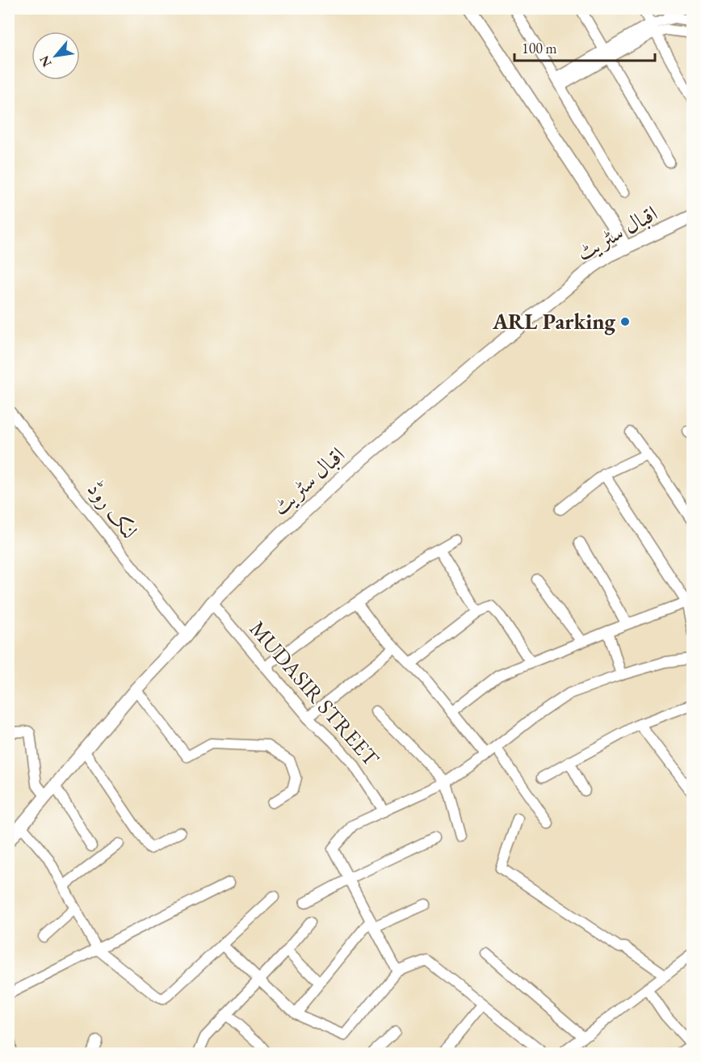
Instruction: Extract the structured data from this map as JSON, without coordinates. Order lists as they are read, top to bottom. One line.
{"streets":{"street":["اقبال سٹریٹ","لنک روڈ","MUDASIR STREET"]},"crossings":[["اقبال سٹریٹ","لنک روڈ"],["اقبال سٹریٹ","MUDASIR STREET"]],"places":["ARL Parking"],"scale_bar":"100 m","north":"bottom left"}
